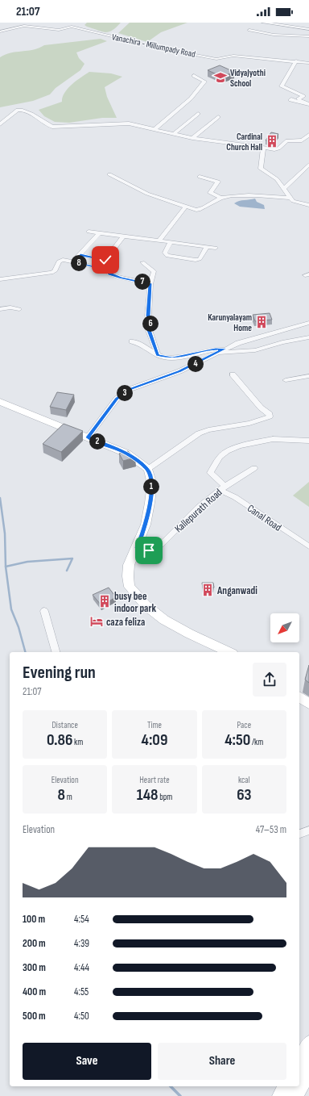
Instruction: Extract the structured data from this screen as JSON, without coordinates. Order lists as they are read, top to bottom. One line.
{"streets":{"street":["Vanachira - Millumpady Road","Kallepurath Road","Canal Road"]},"crossings":[["Kallepurath Road","Canal Road"]],"places":{"school or university":["VidyaJyothi School"],"building":["Cardinal Church Hall","Karunyalayam Home","Anganwadi","busy bee indoor park"],"hotel":["caza feliza"]},"north":"bottom left","page":{"status":"21:07","pins":["8","7","6","4","3","2","1"],"heading":["Evening run","21:07"],"stats":[["Distance","0.86 km"],["Time","4:09"],["Pace","4:50 /km"],["Elevation","8 m"],["Heart rate","148 bpm"],["kcal","63"]],"chart":["Elevation","47–53 m"],"list":[{"name":"100 m","note":"4:54"},{"name":"200 m","note":"4:39"},{"name":"300 m","note":"4:44"},{"name":"400 m","note":"4:55"},{"name":"500 m","note":"4:50"}],"buttons":["Save","Share"]}}
